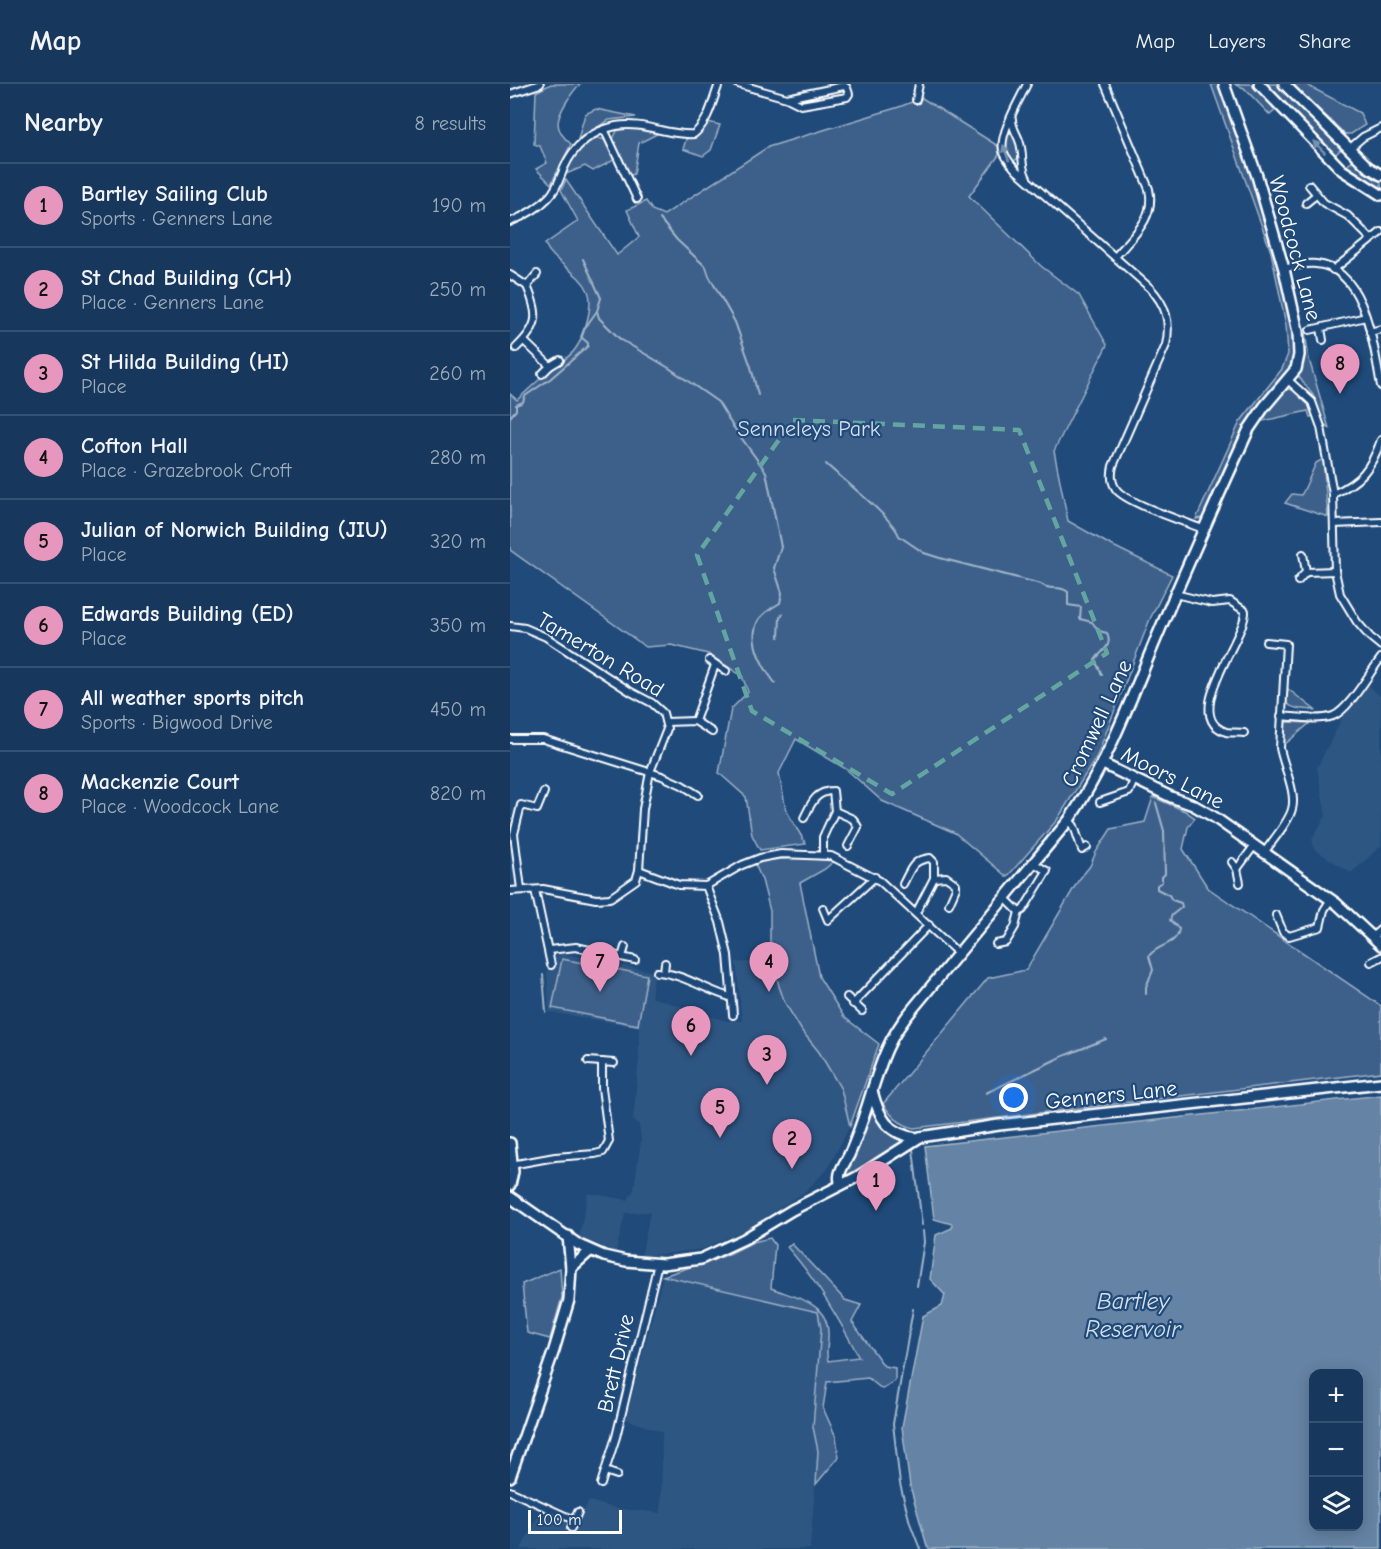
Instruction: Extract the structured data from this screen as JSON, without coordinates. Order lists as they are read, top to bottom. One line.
{"streets":{"street":["Woodcock Lane","Tamerton Road","Cromwell Lane","Moors Lane","Genners Lane","Brett Drive"]},"crossings":[["Woodcock Lane","Cromwell Lane"],["Cromwell Lane","Moors Lane"],["Cromwell Lane","Genners Lane"],["Genners Lane","Brett Drive"]],"water":["Bartley Reservoir"],"parks":["Senneleys Park"],"scale_bar":"100 m","page":{"header":"Map","nav":["Map","Layers","Share"],"heading":["Nearby","8 results"],"list":[{"mark":"1","name":"Bartley Sailing Club","note":"Sports · Genners Lane","value":"190 m"},{"mark":"2","name":"St Chad Building (CH)","note":"Place · Genners Lane","value":"250 m"},{"mark":"3","name":"St Hilda Building (HI)","note":"Place","value":"260 m"},{"mark":"4","name":"Cofton Hall","note":"Place · Grazebrook Croft","value":"280 m"},{"mark":"5","name":"Julian of Norwich Building (JIU)","note":"Place","value":"320 m"},{"mark":"6","name":"Edwards Building (ED)","note":"Place","value":"350 m"},{"mark":"7","name":"All weather sports pitch","note":"Sports · Bigwood Drive","value":"450 m"},{"mark":"8","name":"Mackenzie Court","note":"Place · Woodcock Lane","value":"820 m"}],"pins":["8","4","7","6","3","5","2","1"],"map_buttons":["+","−"],"scale":"100 m"}}
